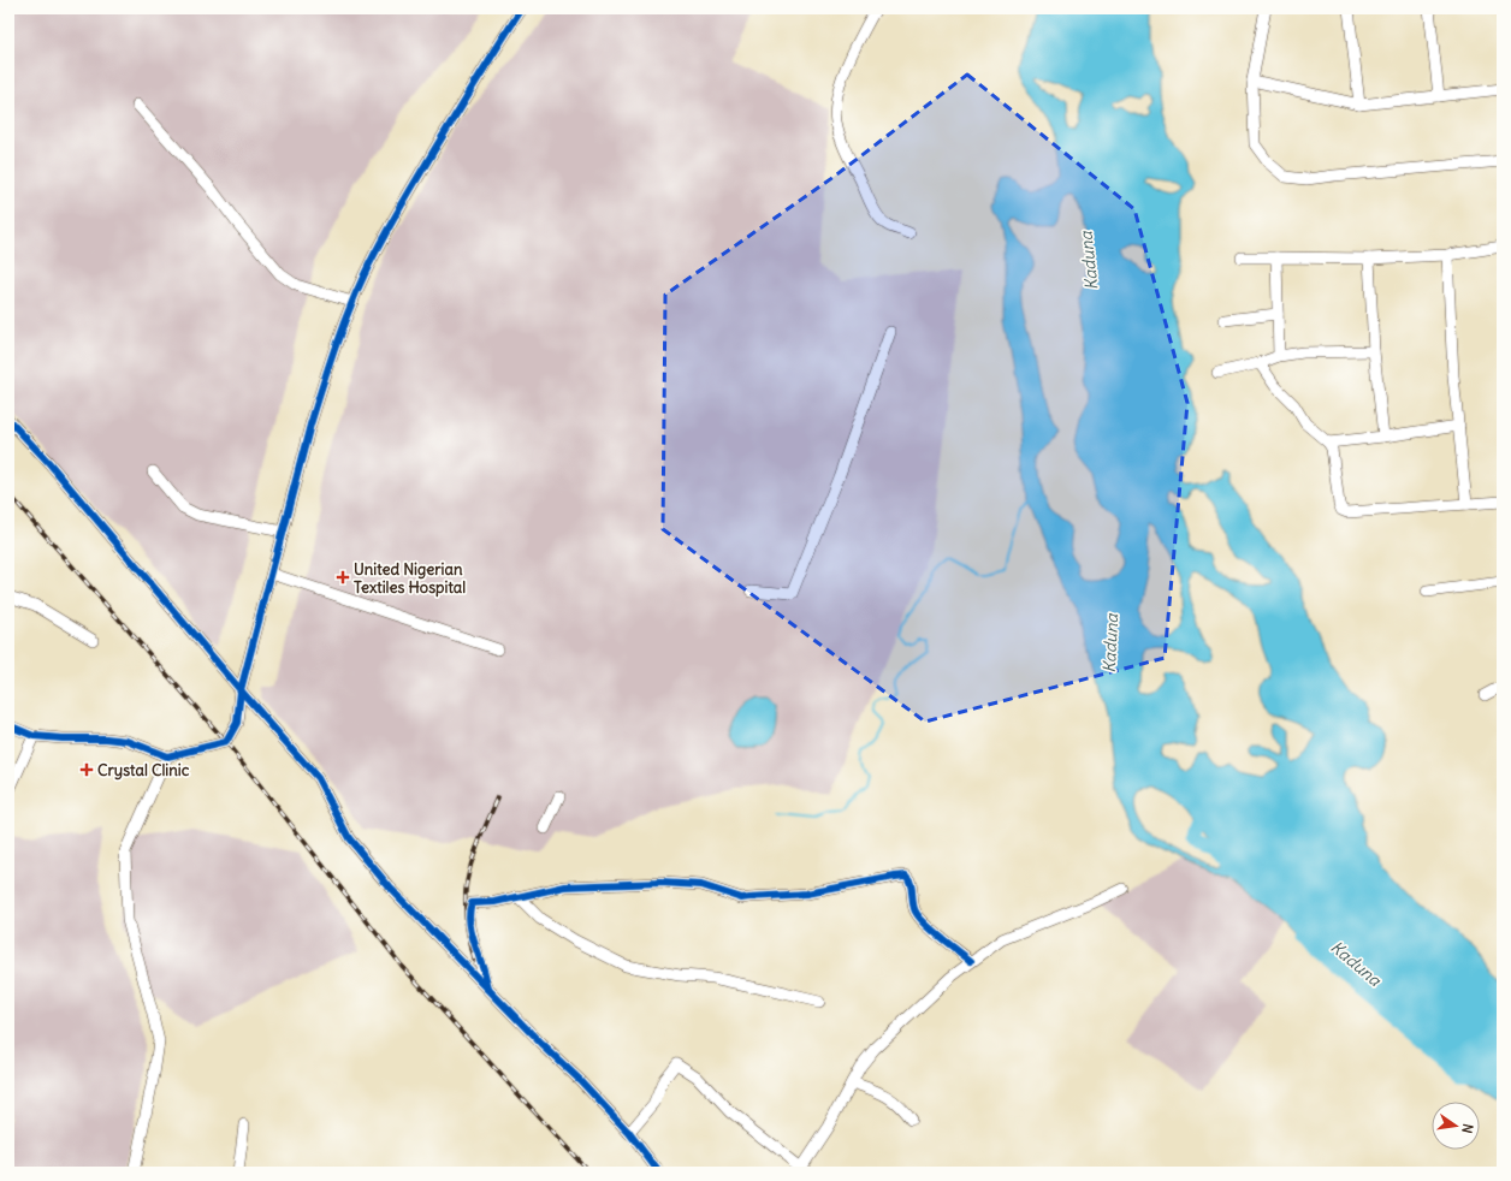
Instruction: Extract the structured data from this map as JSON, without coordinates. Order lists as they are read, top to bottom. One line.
{"water":["Kaduna"],"places":{"health":["United Nigerian Textiles Hospital","Crystal Clinic"]},"north":"right"}
